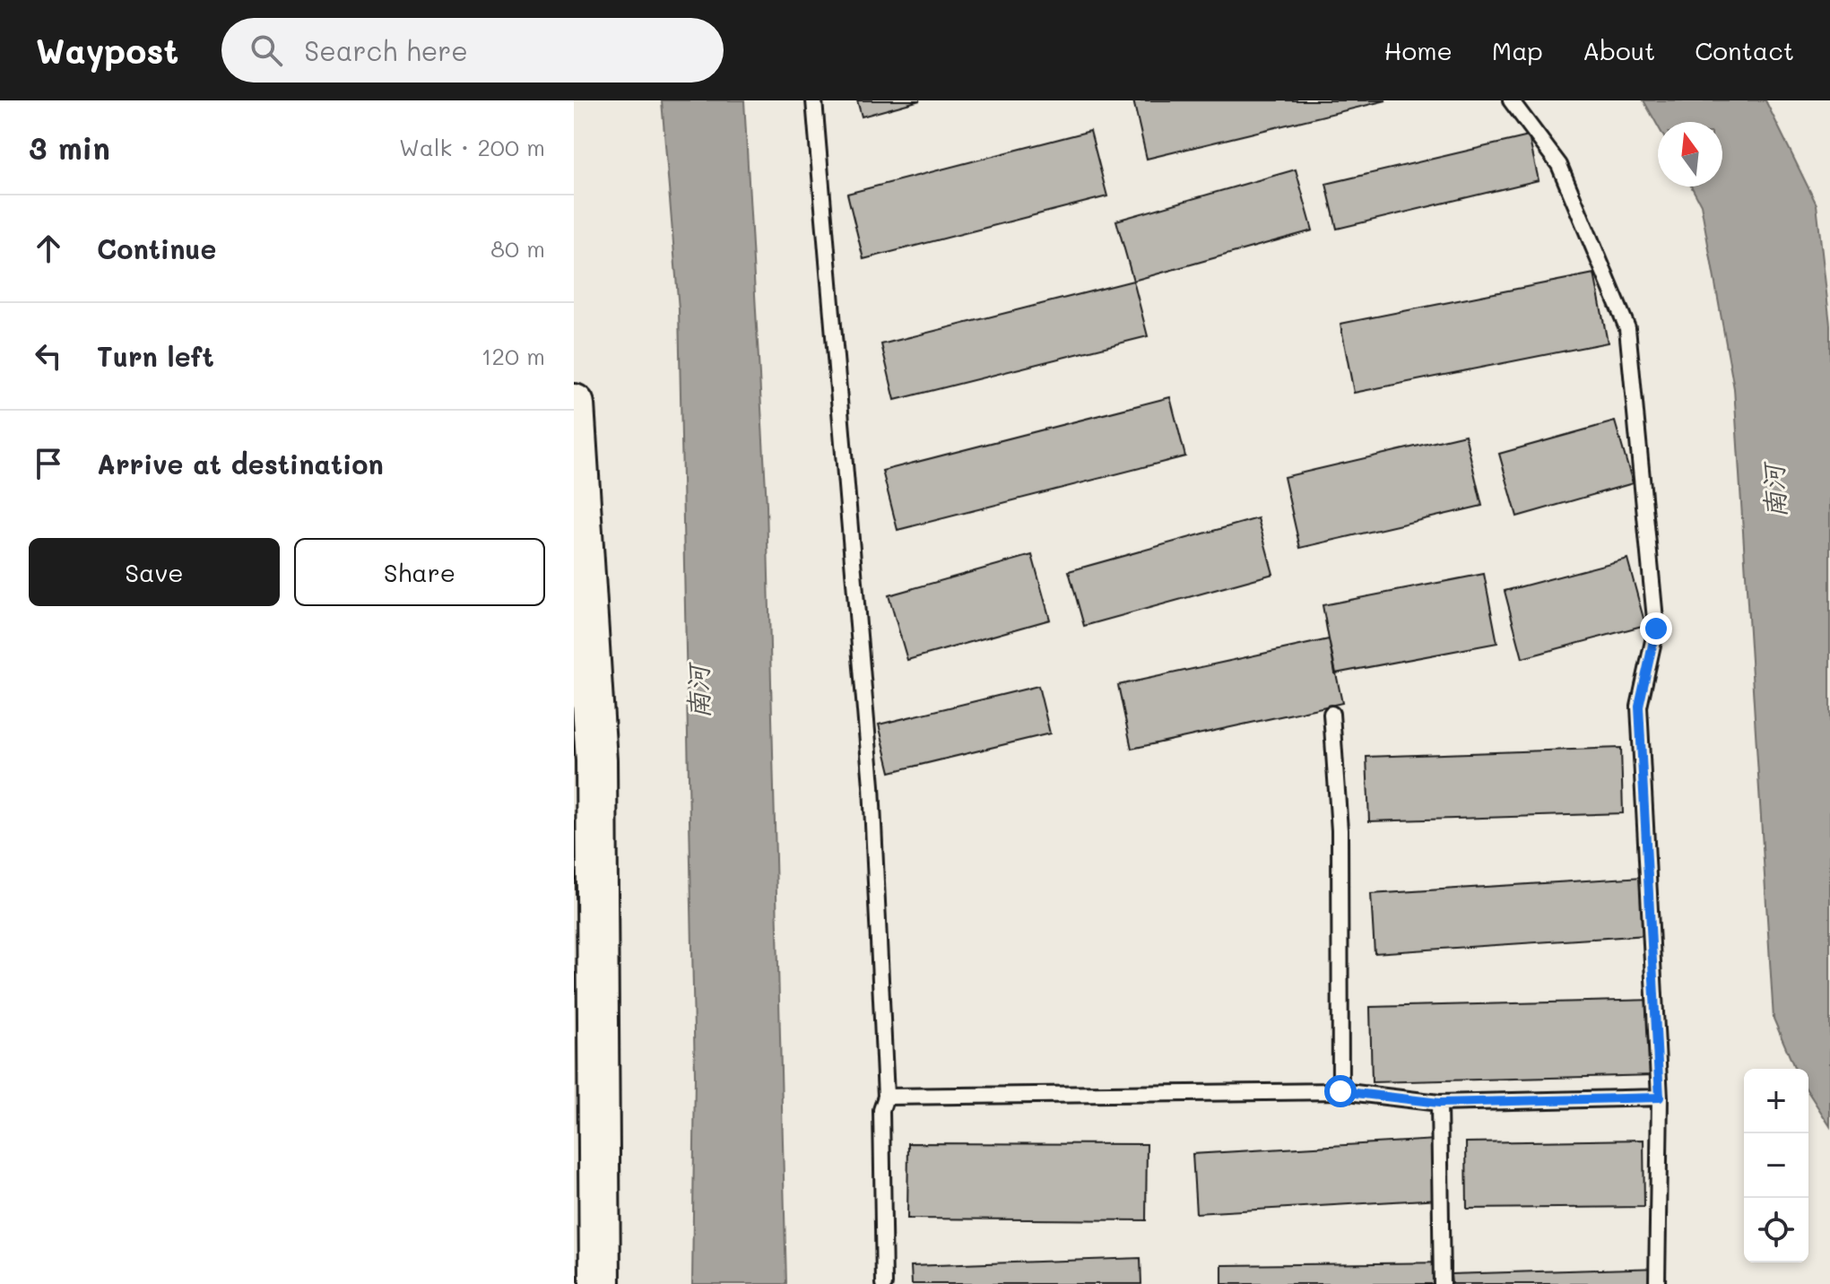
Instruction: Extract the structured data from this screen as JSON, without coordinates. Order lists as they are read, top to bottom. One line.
{"water":["南河"],"north":"top","page":{"header":"Waypost","search":"Search here","nav":["Home","Map","About","Contact"],"heading":["3 min","Walk · 200 m"],"list":[["Continue","80 m"],["Turn left","120 m"],"Arrive at destination"],"buttons":["Save","Share"],"map_buttons":["+","−"]}}
